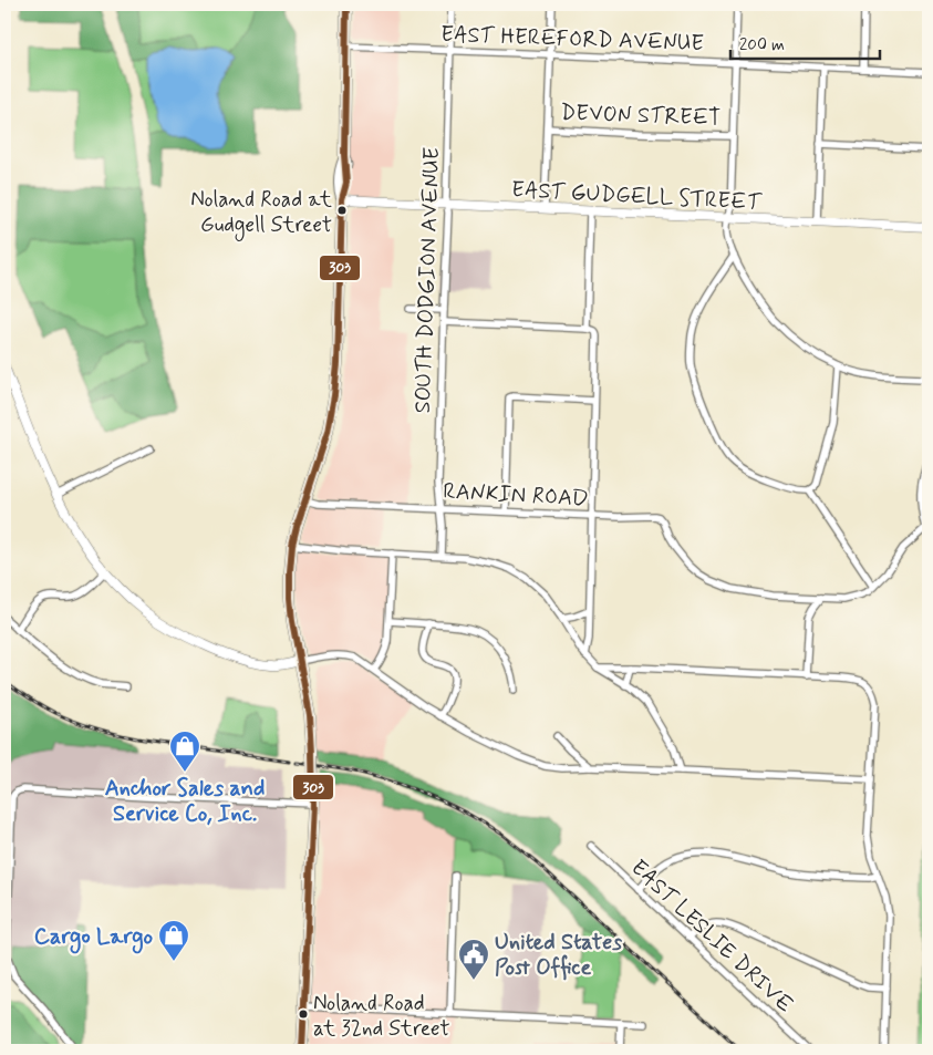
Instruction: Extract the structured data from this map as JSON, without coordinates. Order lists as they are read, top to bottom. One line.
{"streets":{"street":["EAST HEREFORD AVENUE","DEVON STREET","EAST GUDGELL STREET","SOUTH DODGION AVENUE","RANKIN ROAD","EAST LESLIE DRIVE"]},"crossings":[["EAST HEREFORD AVENUE","SOUTH DODGION AVENUE"],["EAST GUDGELL STREET","SOUTH DODGION AVENUE"],["SOUTH DODGION AVENUE","RANKIN ROAD"]],"places":{"other":["Noland Road at Gudgell Street","Noland Road at 32nd Street"],"shop":["Anchor Sales and Service Co, Inc.","Cargo Largo"],"public building":["United States Post Office"]},"lines":["transit line 303"],"scale_bar":"200 m"}
